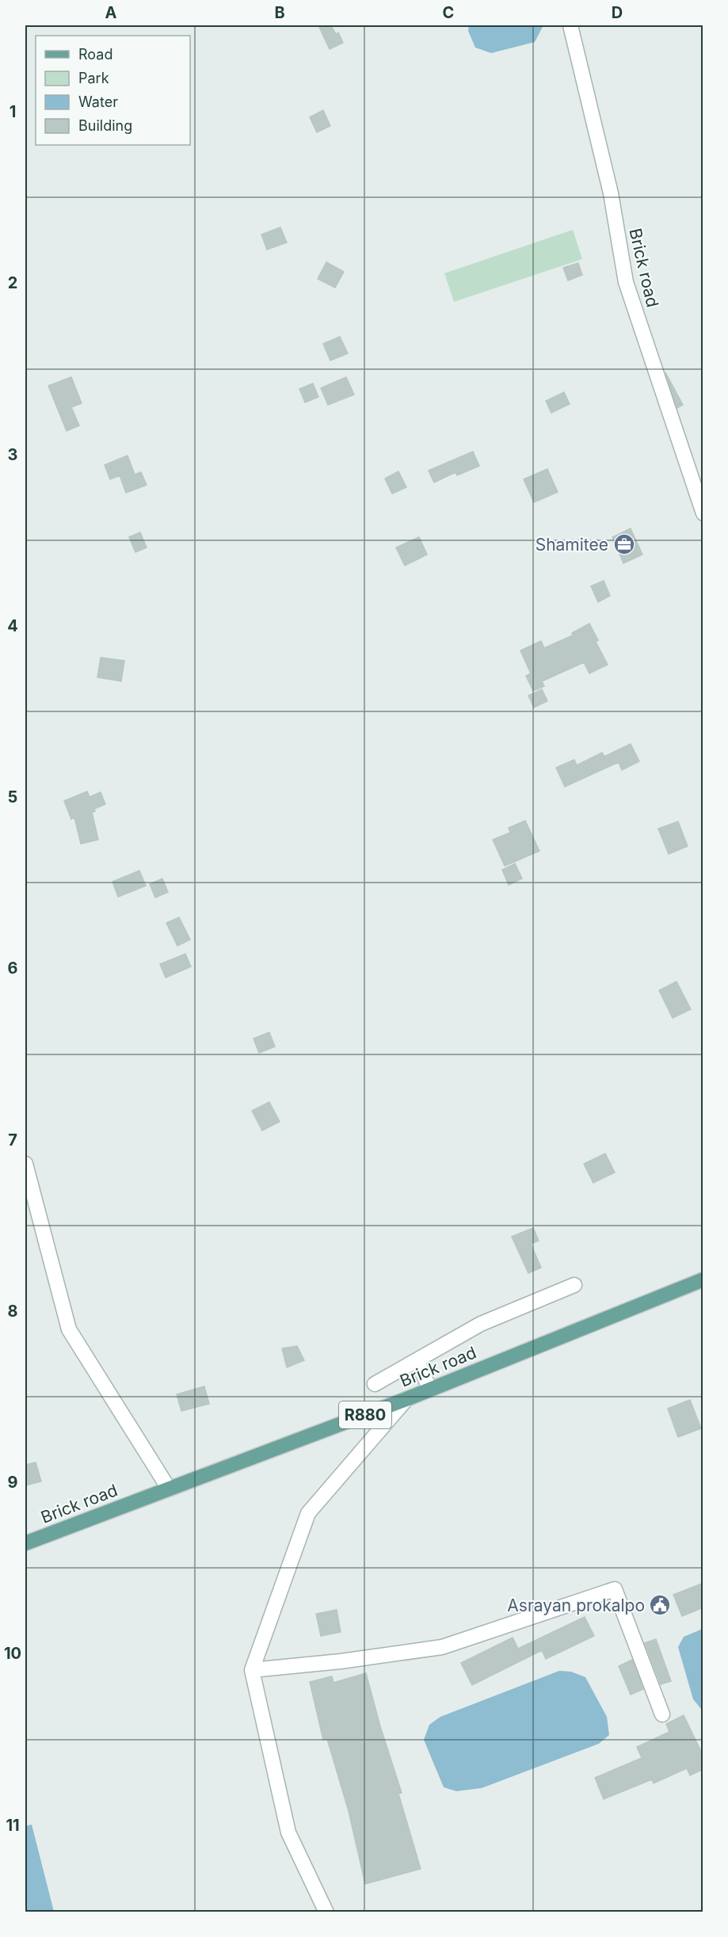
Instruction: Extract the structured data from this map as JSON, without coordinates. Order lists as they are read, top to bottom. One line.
{"streets":{"main road":["Brick road","R880"]},"places":{"office":["Shamitee"],"public building":["Asrayan prokalpo"]},"legend":["Road","Park","Water","Building"],"grid":{"columns":["A","B","C","D"],"rows":["1","2","3","4","5","6","7","8","9","10","11"]}}
